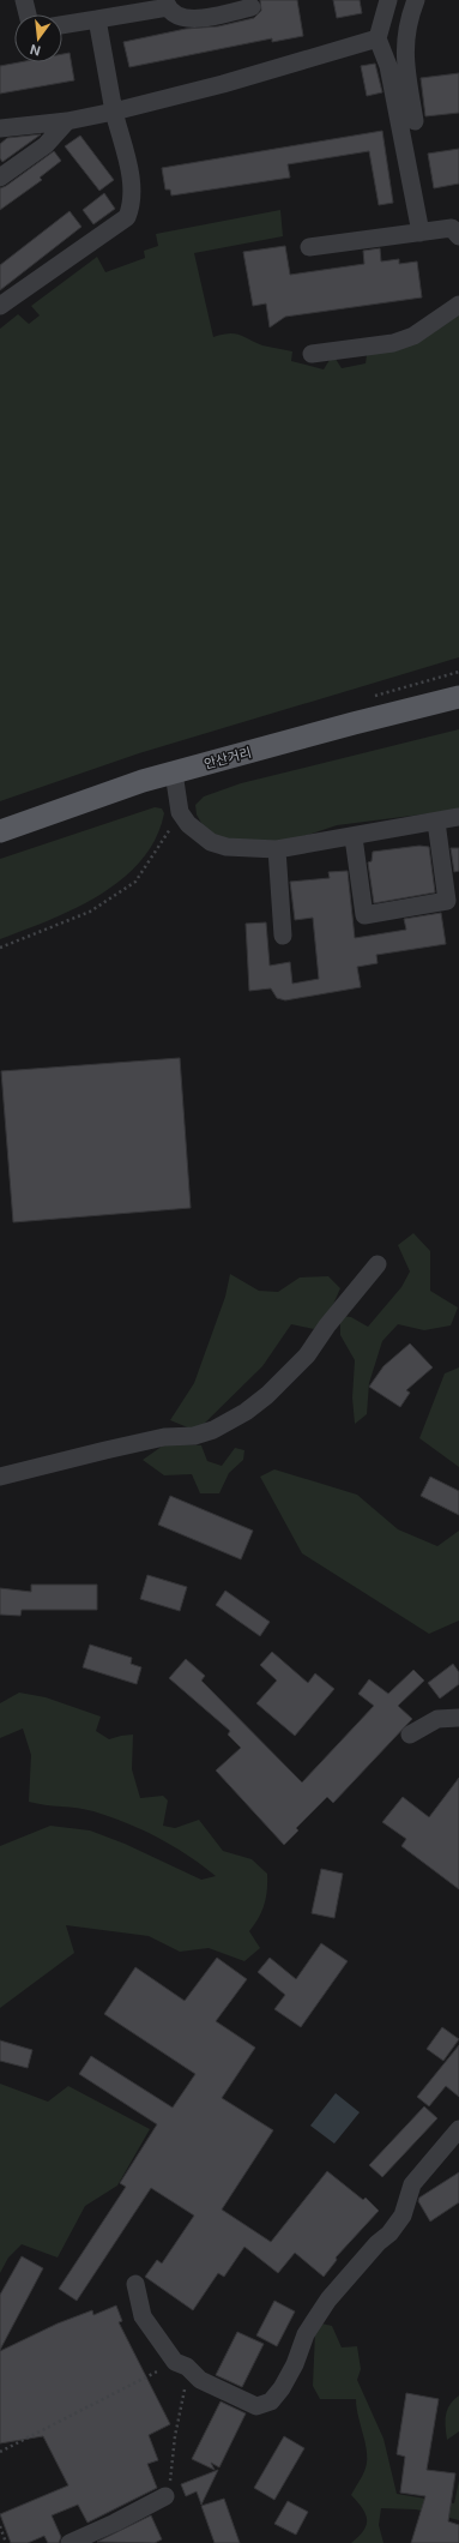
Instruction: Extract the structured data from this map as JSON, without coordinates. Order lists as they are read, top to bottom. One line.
{"streets":{"main road":["안산거리"]},"north":"bottom"}
